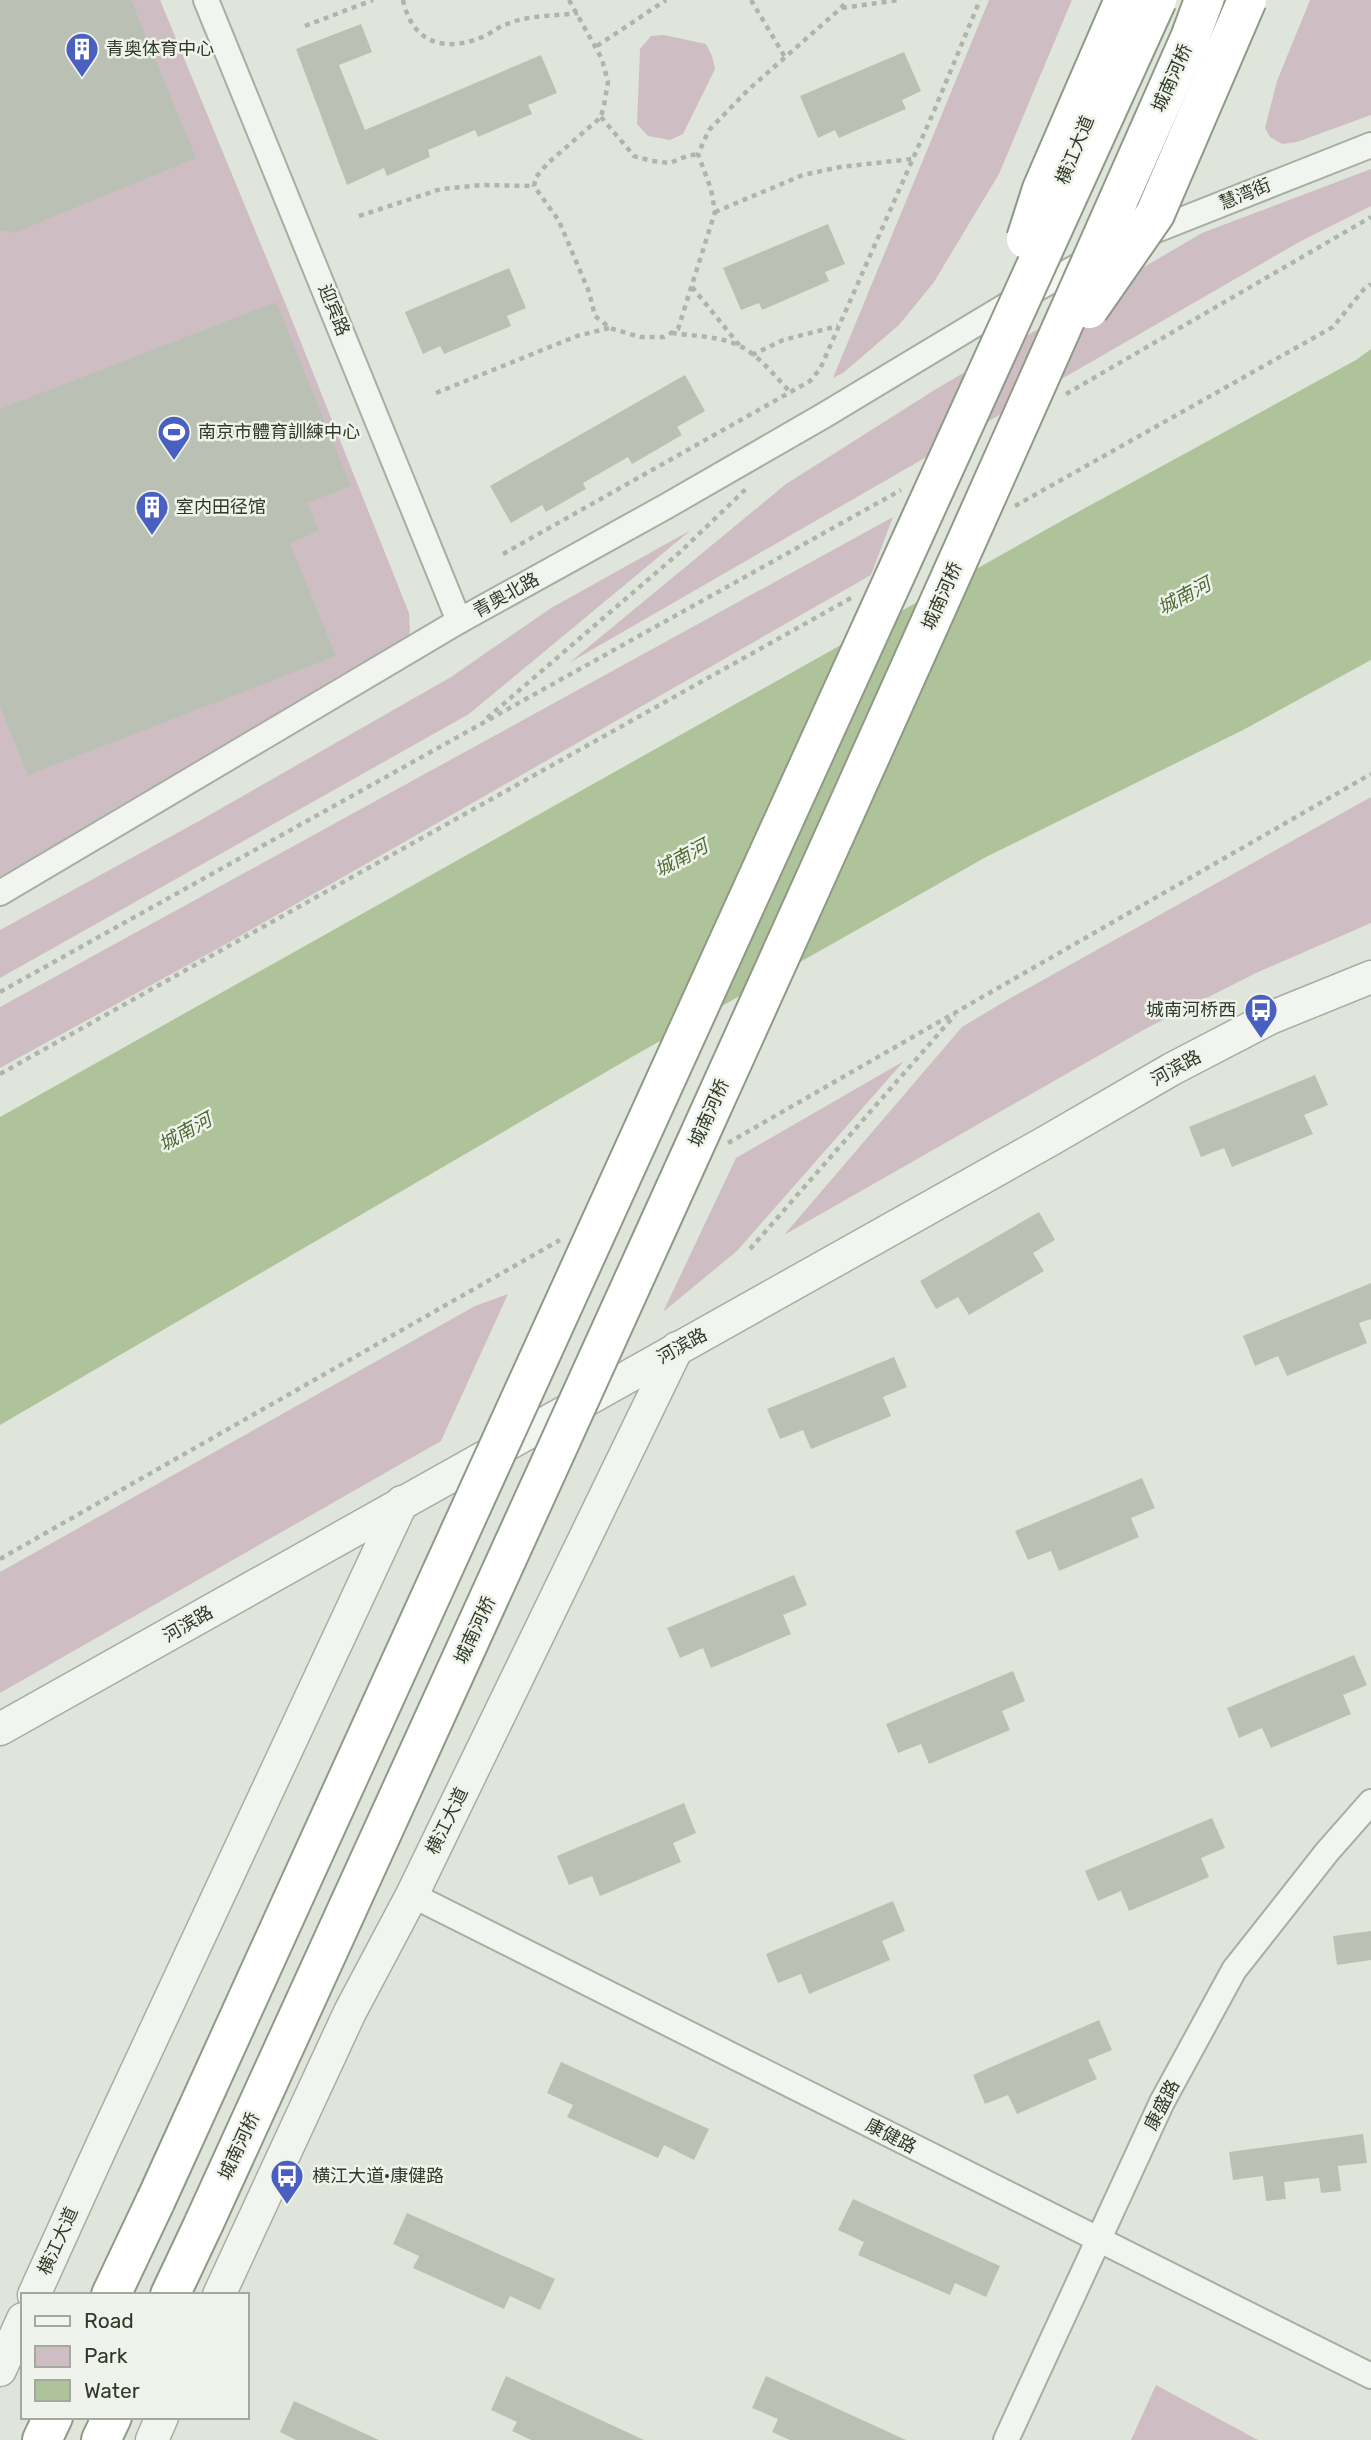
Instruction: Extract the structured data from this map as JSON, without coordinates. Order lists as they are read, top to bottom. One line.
{"streets":{"highway":["城南河桥"],"street":["横江大道","慧湾街","迎宾路","青奥北路","河滨路","康盛路","康健路"]},"crossings":[["横江大道","慧湾街"],["横江大道","青奥北路"],["横江大道","河滨路"],["横江大道","康健路"],["慧湾街","青奥北路"],["迎宾路","青奥北路"],["康盛路","康健路"]],"water":["城南河"],"places":{"building":["青奥体育中心","室内田径馆"],"sports":["南京市體育訓練中心"],"bus stop":["城南河桥西","横江大道·康健路"]},"legend":["Road","Park","Water"]}
